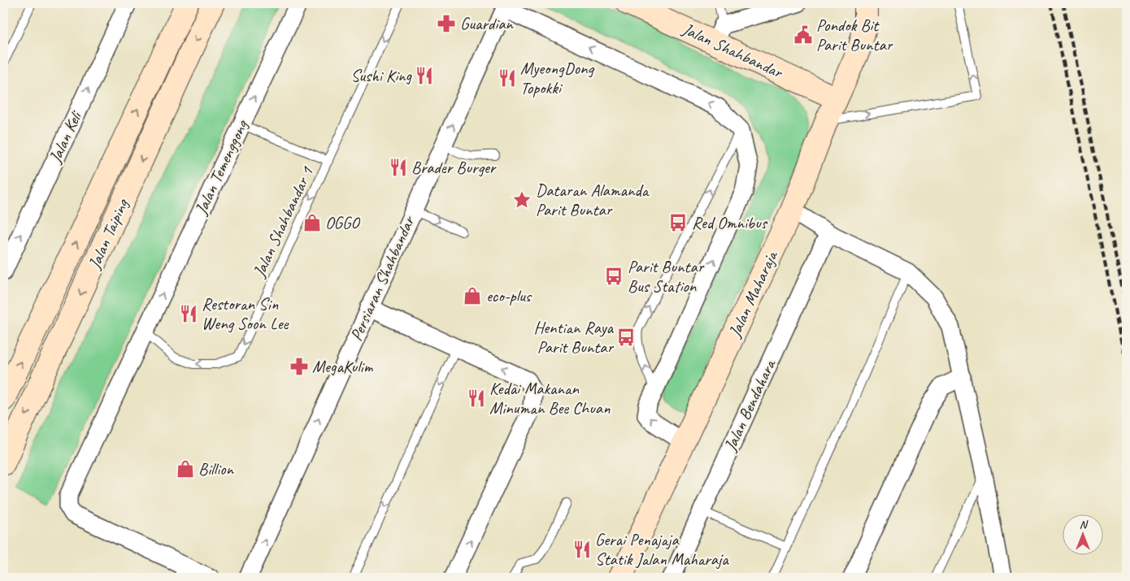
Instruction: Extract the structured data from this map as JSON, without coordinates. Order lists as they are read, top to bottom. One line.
{"streets":{"main road":["Jalan Shahbandar","Jalan Taiping","Jalan Maharaja"],"street":["Jalan Keli","Jalan Temenggong","Persiaran Shahbandar","Jalan Bendahara"],"lane":["Jalan Shahbandar 1"]},"crossings":[["Jalan Shahbandar","Jalan Maharaja"],["Jalan Temenggong","Jalan Shahbandar 1"]],"one_way":["Jalan Keli","Jalan Temenggong","Jalan Shahbandar 1","Persiaran Shahbandar"],"places":{"pharmacy":["Guardian","MegaKulim"],"public building":["Pondok Bit Parit Buntar"],"restaurant":["Sushi King","MyeongDong Topokki","Brader Burger","Restoran Sin Weng Soon Lee","Kedai Makanan Minuman Bee Chuan","Gerai Penajaja Statik Jalan Maharaja"],"place":["Dataran Alamanda Parit Buntar"],"shop":["OGGO","eco-plus","Billion"],"bus stop":["Red Omnibus","Parit Buntar Bus Station","Hentian Raya Parit Buntar"]},"north":"top"}
